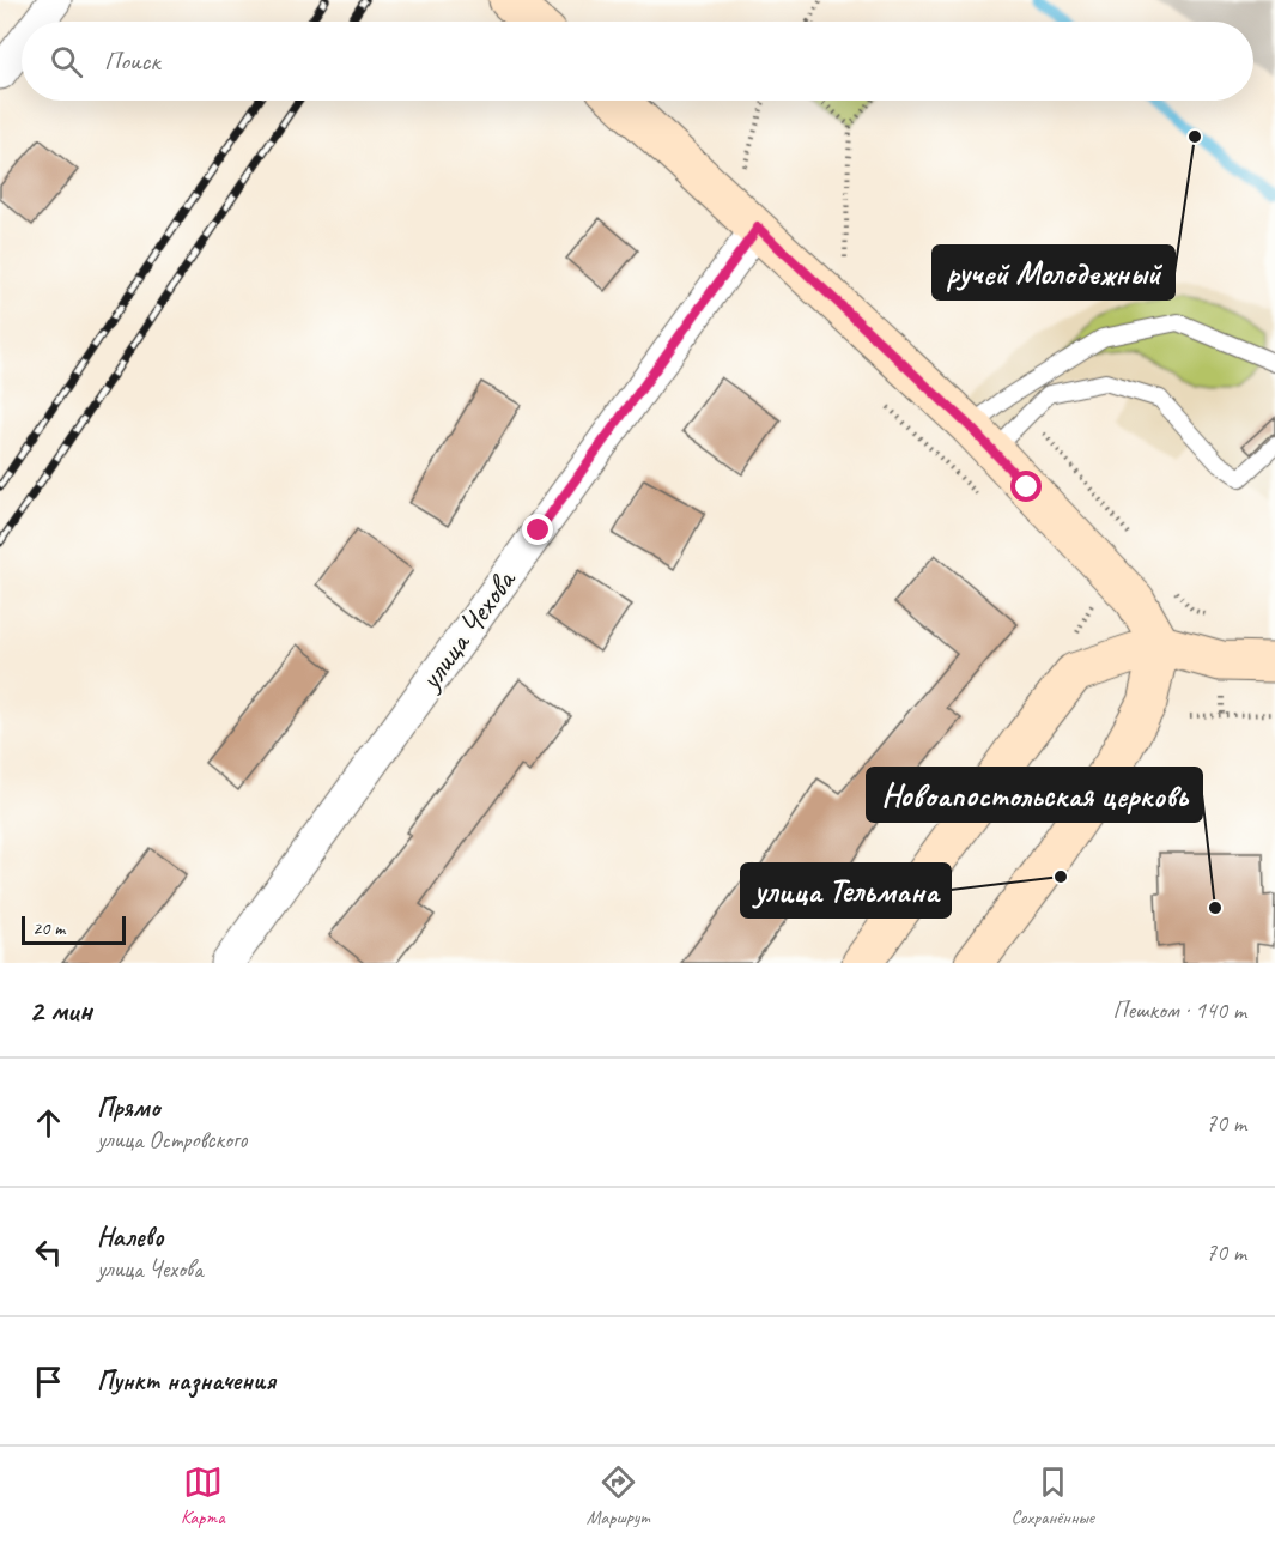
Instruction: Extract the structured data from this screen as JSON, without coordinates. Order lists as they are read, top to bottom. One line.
{"streets":{"street":["улица Чехова"]},"places":["ручей Молодежный","улица Тельмана","Новоапостольская церковь"],"scale_bar":"20 m","page":{"search":"Поиск","scale":"20 m","heading":["2 мин","Пешком · 140 m"],"list":[["Прямо","улица Островского","70 m"],["Налево","улица Чехова","70 m"],"Пункт назначения"],"nav":["Карта","Маршрут","Сохранённые"]}}
